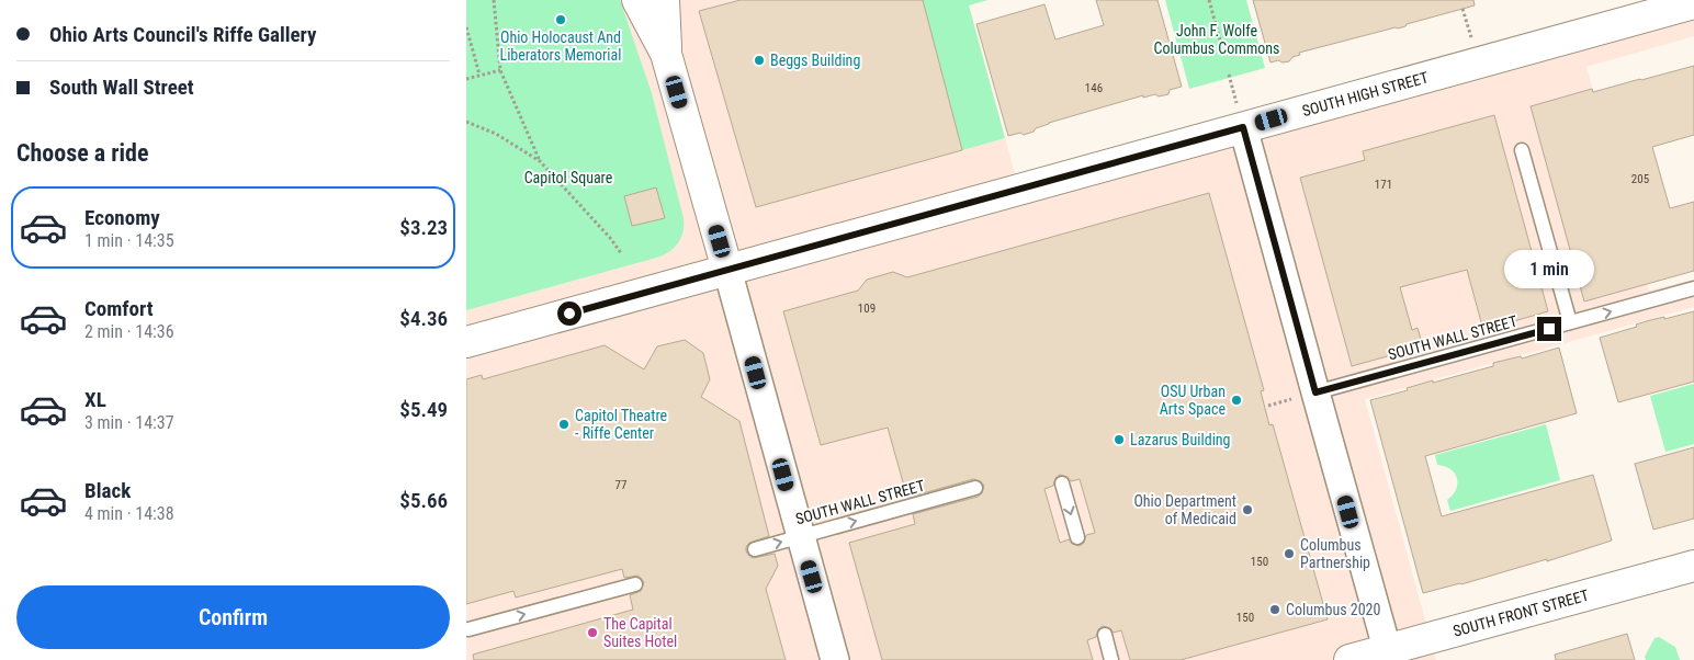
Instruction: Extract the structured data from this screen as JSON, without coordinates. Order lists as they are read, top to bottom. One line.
{"streets":{"main road":["SOUTH HIGH STREET","SOUTH FRONT STREET"],"lane":["SOUTH WALL STREET"]},"one_way":["SOUTH WALL STREET"],"parks":["John F. Wolfe Columbus Commons","Capitol Square"],"places":["Ohio Holocaust And Liberators Memorial","Beggs Building","OSU Urban Arts Space","Capitol Theatre - Riffe Center","Lazarus Building","Ohio Department of Medicaid","Columbus Partnership","Columbus 2020","The Capital Suites Hotel"],"house_numbers":["146","205","171","109","77","150","150"],"page":{"banner":["Ohio Arts Council's Riffe Gallery","South Wall Street"],"heading":"Choose a ride","list":[{"name":"Economy","note":"1 min · 14:35","value":"$3.23"},{"name":"Comfort","note":"2 min · 14:36","value":"$4.36"},{"name":"XL","note":"3 min · 14:37","value":"$5.49"},{"name":"Black","note":"4 min · 14:38","value":"$5.66"}],"bubble":"1 min","buttons":"Confirm"}}
